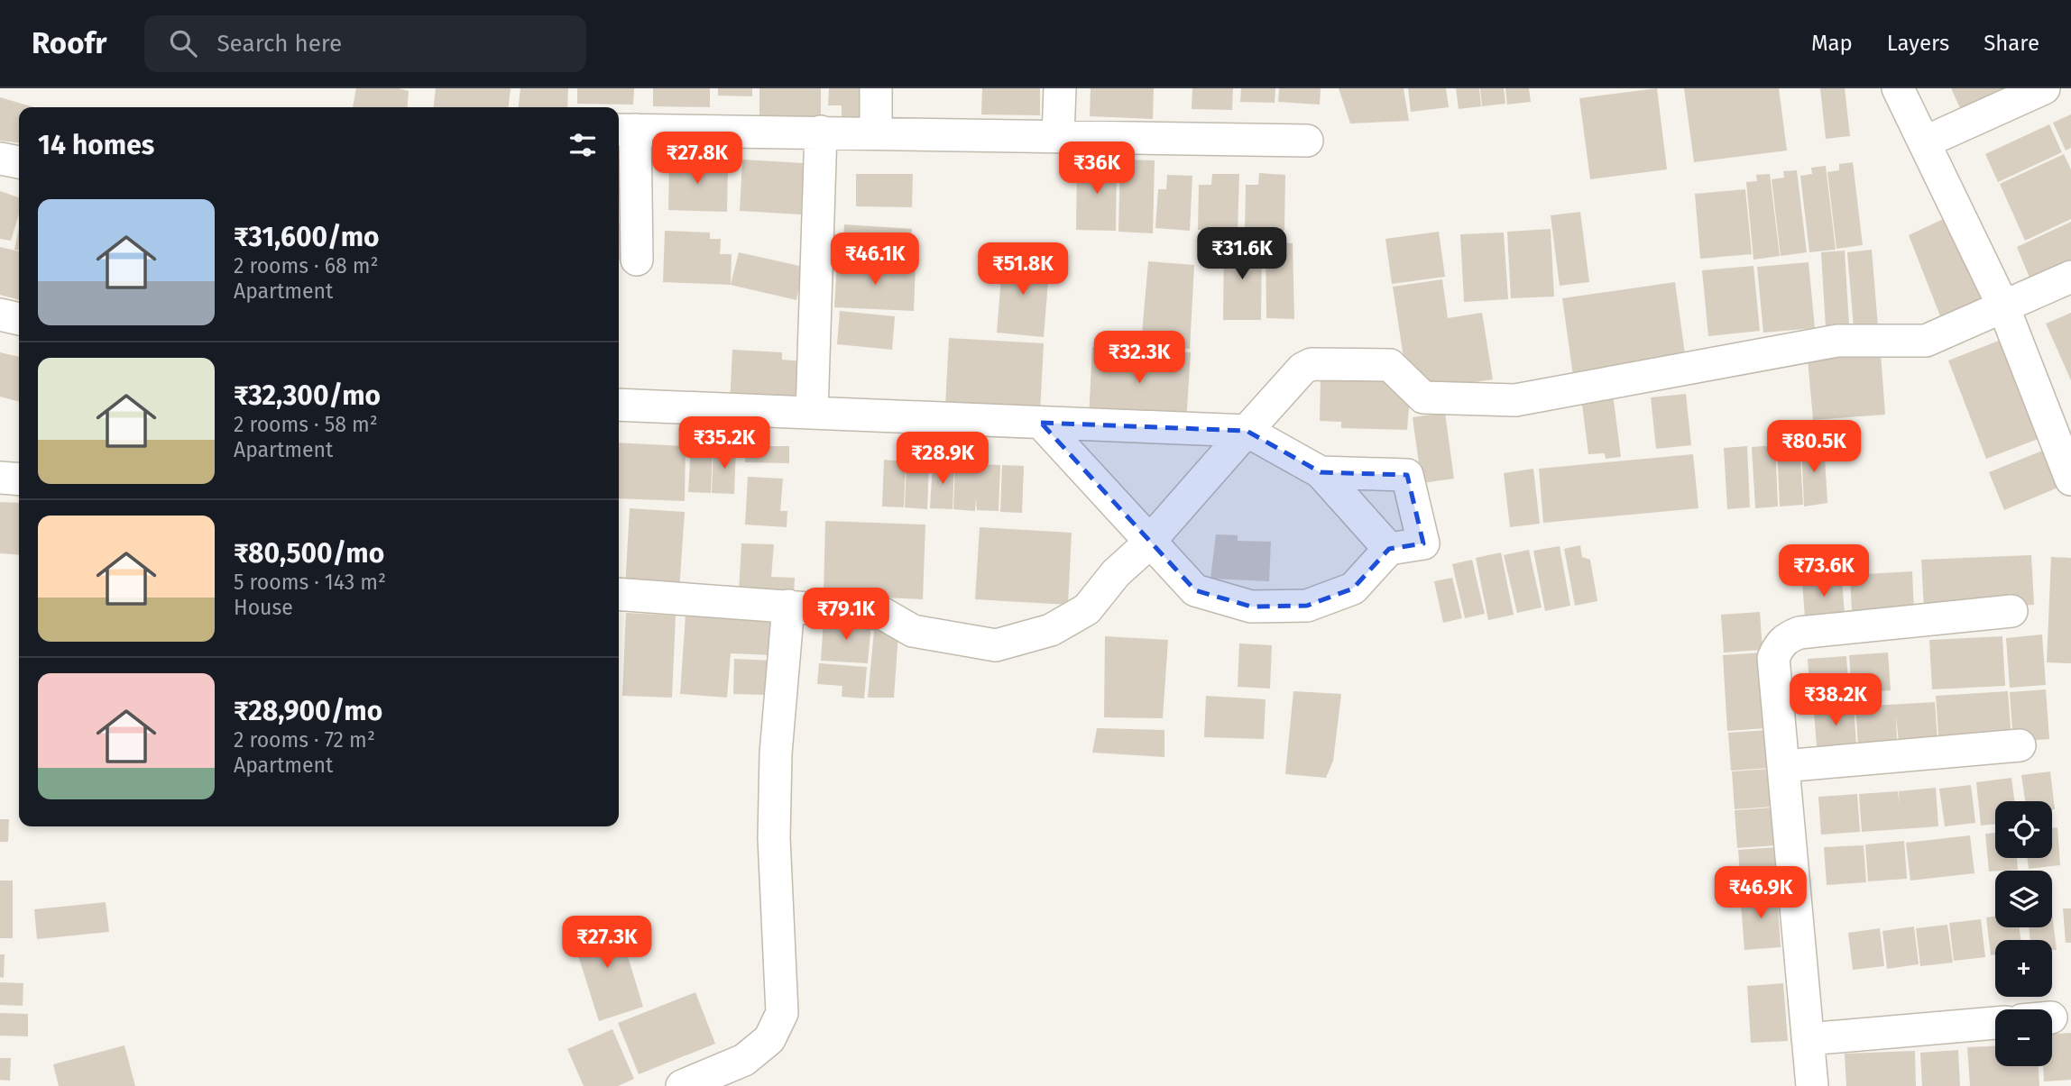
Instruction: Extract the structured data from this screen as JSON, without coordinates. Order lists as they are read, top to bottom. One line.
{"page":{"header":"Roofr","search":"Search here","nav":["Map","Layers","Share"],"heading":"14 homes","price":["₹27.8K","₹36K","₹31.6K","₹46.1K","₹51.8K","₹32.3K","₹35.2K","₹80.5K","₹28.9K","₹73.6K","₹79.1K","₹38.2K","₹46.9K","₹27.3K"],"list":[{"name":"₹31,600/mo","note":"2 rooms · 68 m² · Apartment"},{"name":"₹32,300/mo","note":"2 rooms · 58 m² · Apartment"},{"name":"₹80,500/mo","note":"5 rooms · 143 m² · House"},{"name":"₹28,900/mo","note":"2 rooms · 72 m² · Apartment"}],"map_buttons":["+","−"]}}
